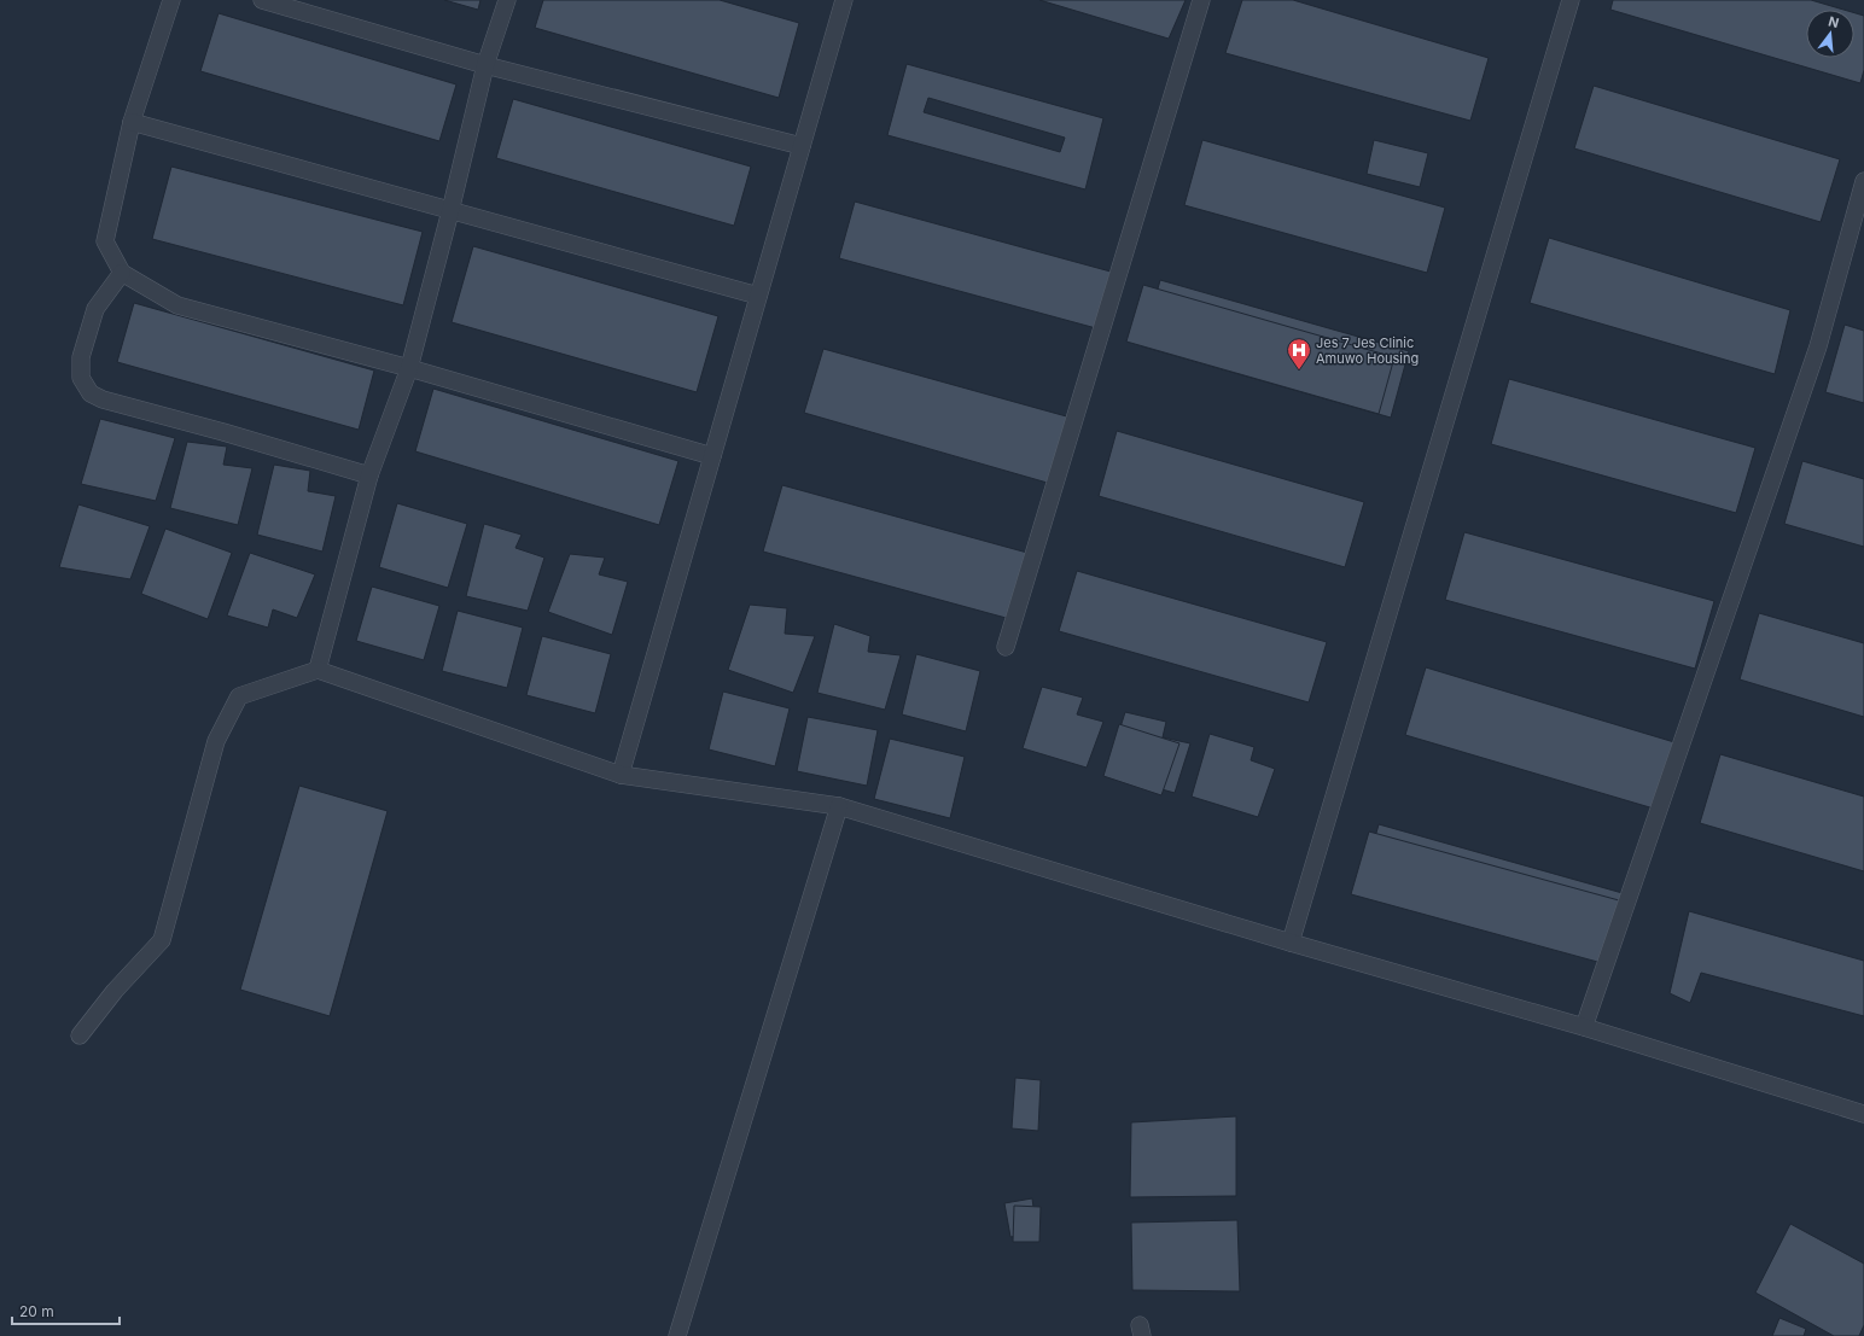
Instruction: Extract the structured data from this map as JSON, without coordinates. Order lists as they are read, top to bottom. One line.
{"places":{"hospital":["Jes 7 Jes Clinic Amuwo Housing"]},"scale_bar":"20 m","north":"top"}
